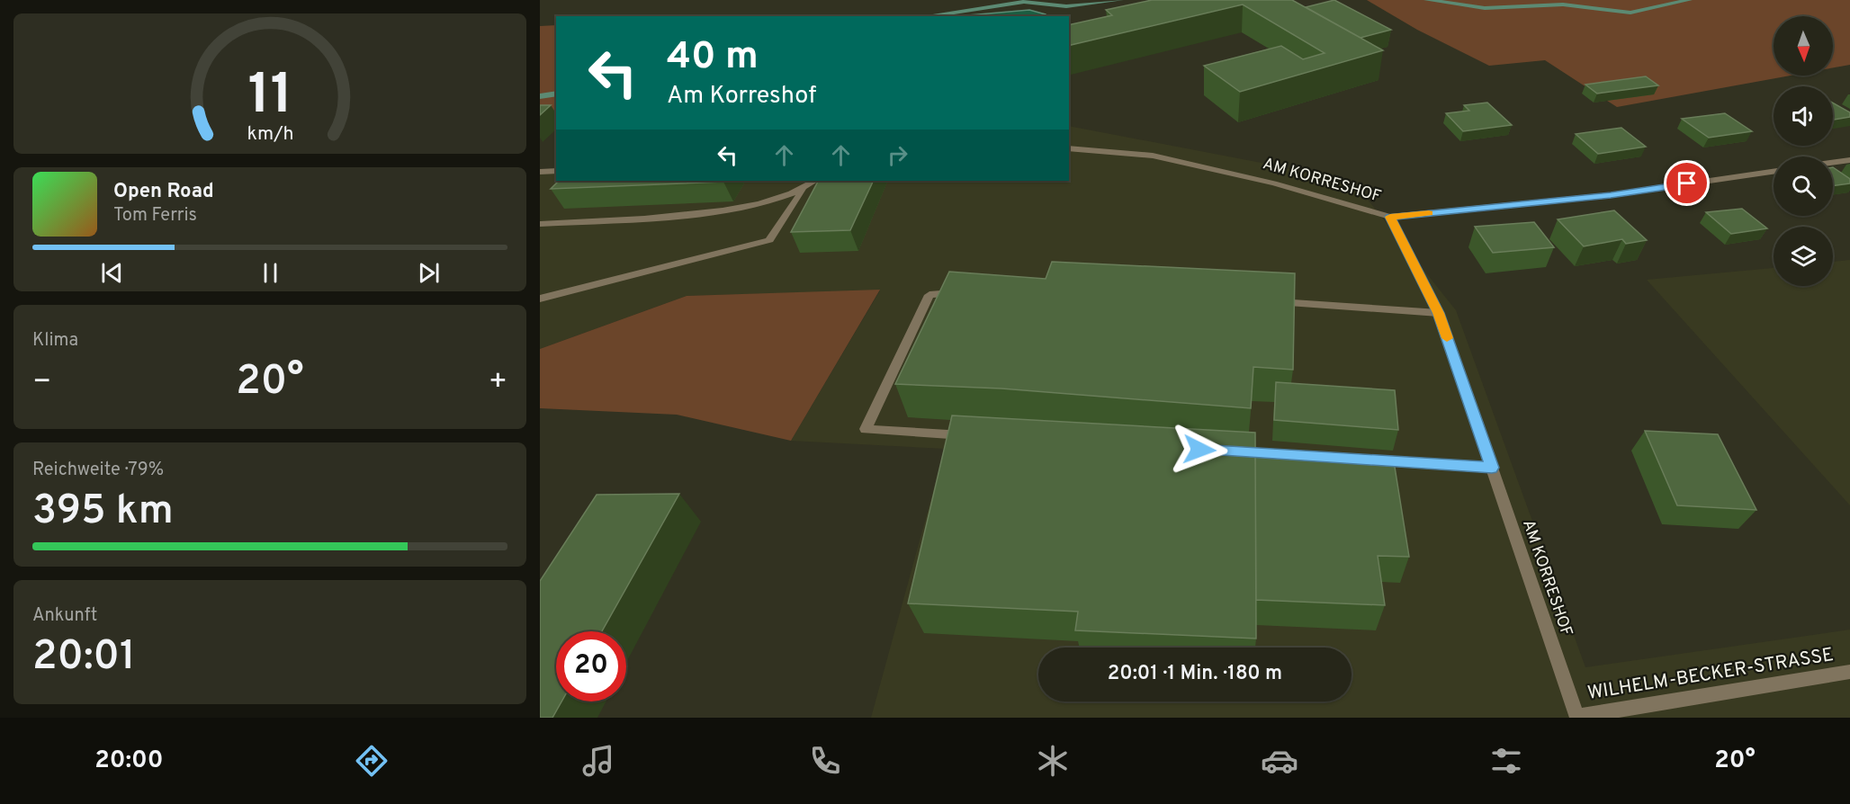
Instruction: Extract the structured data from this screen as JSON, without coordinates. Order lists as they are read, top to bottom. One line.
{"streets":{"street":["AM KORRESHOF","WILHELM-BECKER-STRASSE"]},"crossings":[["AM KORRESHOF","WILHELM-BECKER-STRASSE"]],"north":"bottom","page":{"turn":["40 m","Am Korreshof"],"song":["Open Road","Tom Ferris"],"tile":["Klima",["Reichweite · 79%","395 km"],["Ankunft","20:01"]],"heat":["−","20°","+"],"limit":"20","trip":"20:01 · 1 Min. · 180 m","tabs":["20:00","20°"],"gauge":["11","km/h"]}}
